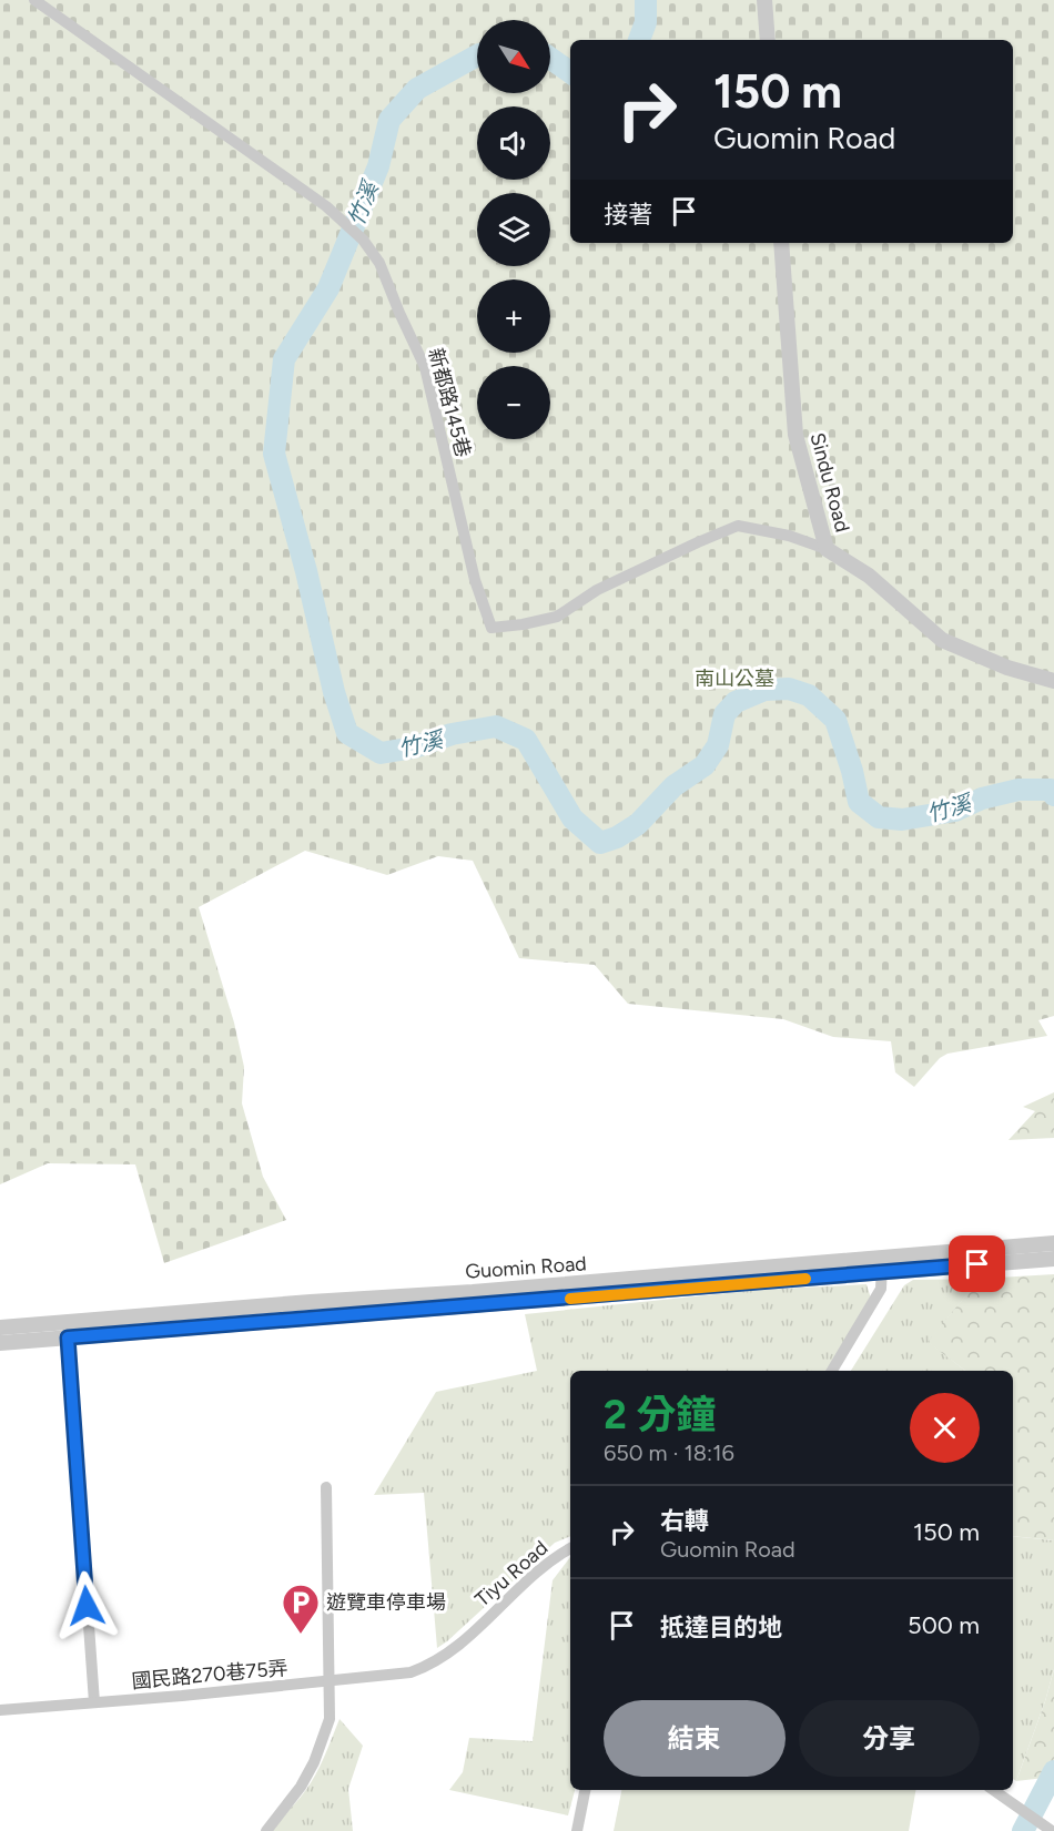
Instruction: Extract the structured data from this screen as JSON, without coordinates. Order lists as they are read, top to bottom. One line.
{"streets":{"street":["新都路145巷","Sindu Road","Guomin Road","Tiyu Road","國民路270巷75弄"]},"crossings":[["新都路145巷","Sindu Road"],["Tiyu Road","國民路270巷75弄"]],"water":["竹溪"],"parks":["南山公墓"],"places":{"parking":["遊覽車停車場"]},"north":"bottom right","page":{"map_buttons":["+","−"],"turn":["150 m","Guomin Road"],"then":"接著","heading":["2 分鐘","650 m · 18:16"],"list":[{"name":"右轉","note":"Guomin Road","value":"150 m"},{"name":"抵達目的地","value":"500 m"}],"buttons":["結束","分享"]}}
